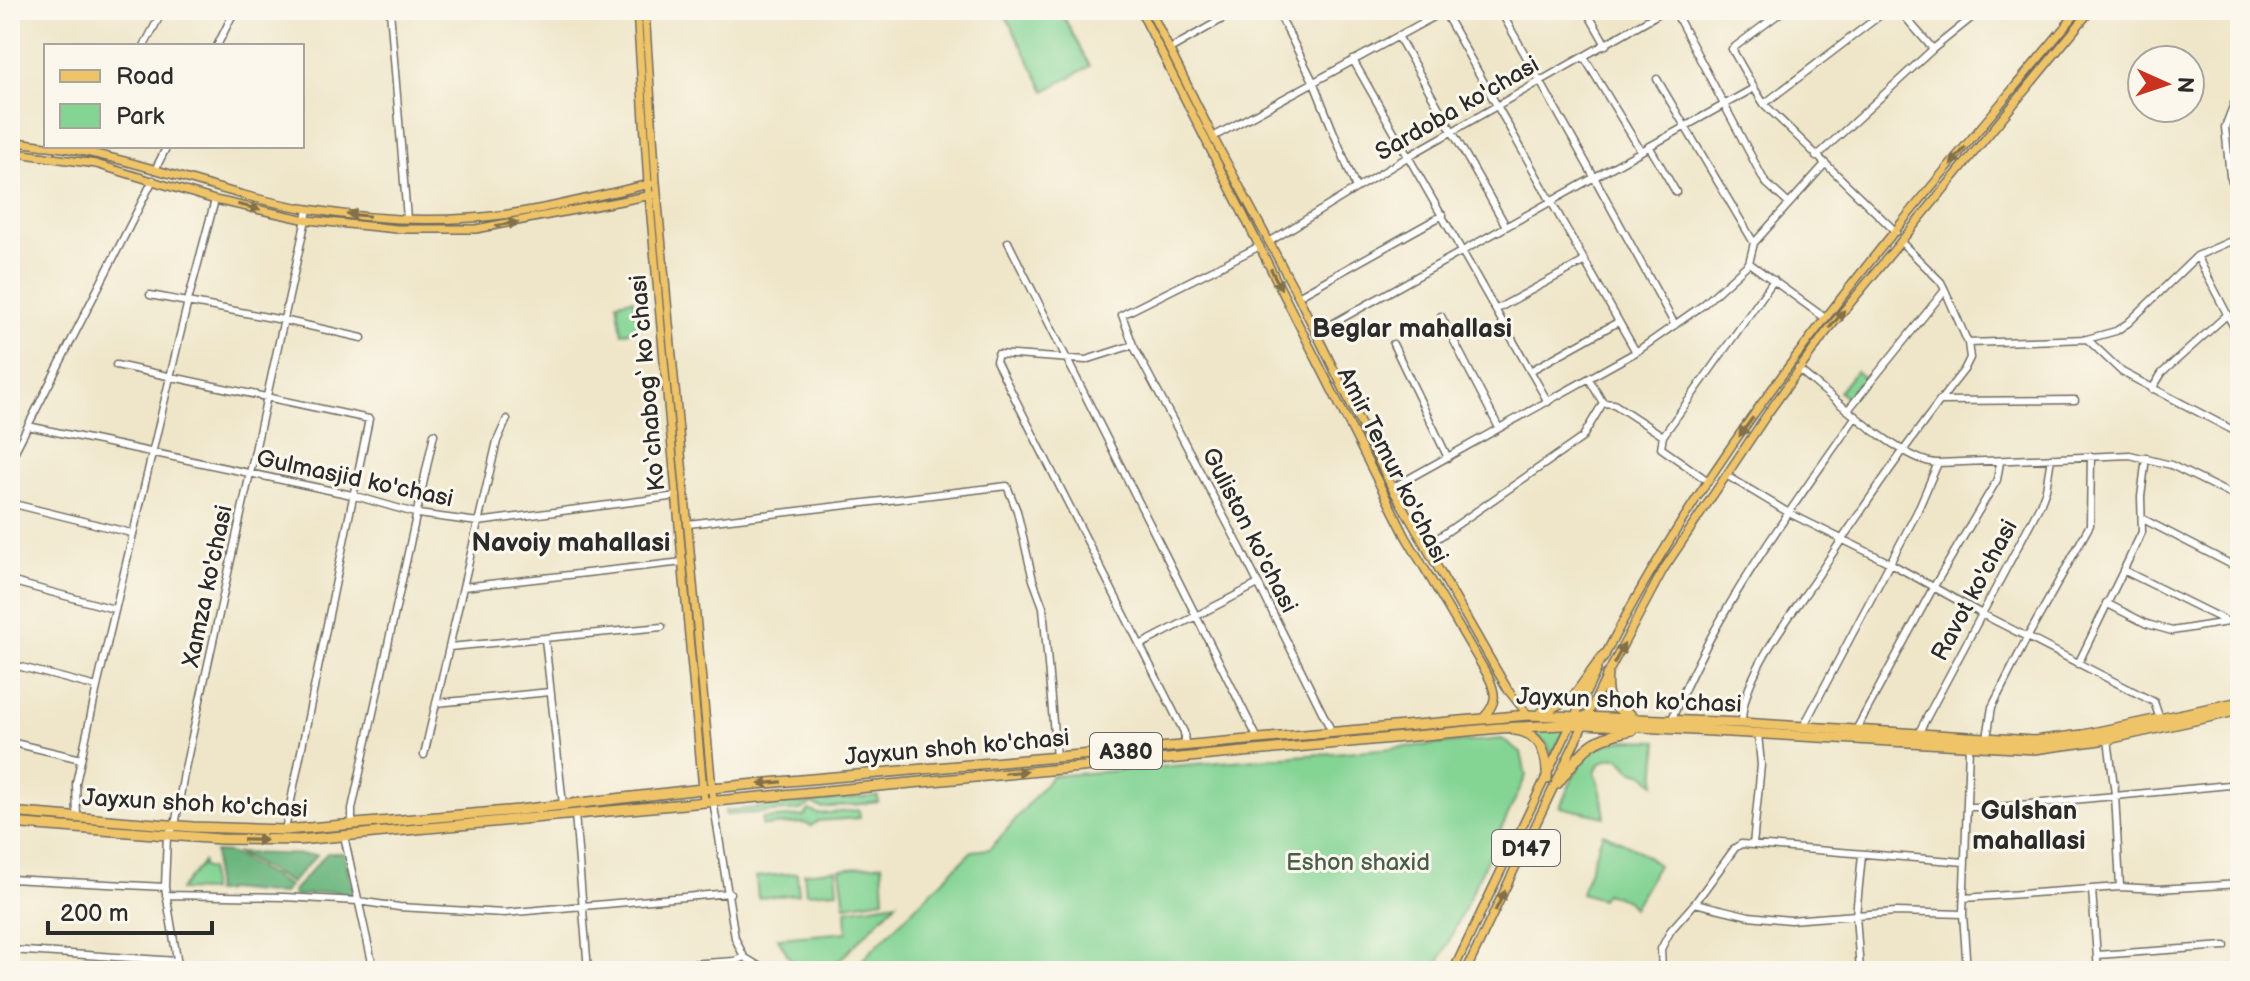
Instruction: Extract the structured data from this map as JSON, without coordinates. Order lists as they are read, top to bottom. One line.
{"streets":{"highway":["Jayxun shoh ko'chasi","A380"],"main road":["Ko‘chabog‘ ko‘chasi","Amir Temur ko'chasi","D147"],"street":["Sardoba ko'chasi","Gulmasjid ko'chasi","Guliston ko'chasi","Xamza ko'chasi","Ravot ko'chasi"]},"crossings":[["Sardoba ko'chasi","Amir Temur ko'chasi"],["Ko‘chabog‘ ko‘chasi","Gulmasjid ko'chasi"],["Ko‘chabog‘ ko‘chasi","Jayxun shoh ko'chasi"],["Amir Temur ko'chasi","Jayxun shoh ko'chasi"],["Gulmasjid ko'chasi","Xamza ko'chasi"],["Guliston ko'chasi","Jayxun shoh ko'chasi"],["Xamza ko'chasi","Jayxun shoh ko'chasi"],["Ravot ko'chasi","Jayxun shoh ko'chasi"],["Jayxun shoh ko'chasi","D147"]],"districts":["Beglar mahallasi","Navoiy mahallasi","Gulshan mahallasi"],"parks":["Eshon shaxid"],"legend":["Road","Park"],"scale_bar":"200 m","north":"right"}
